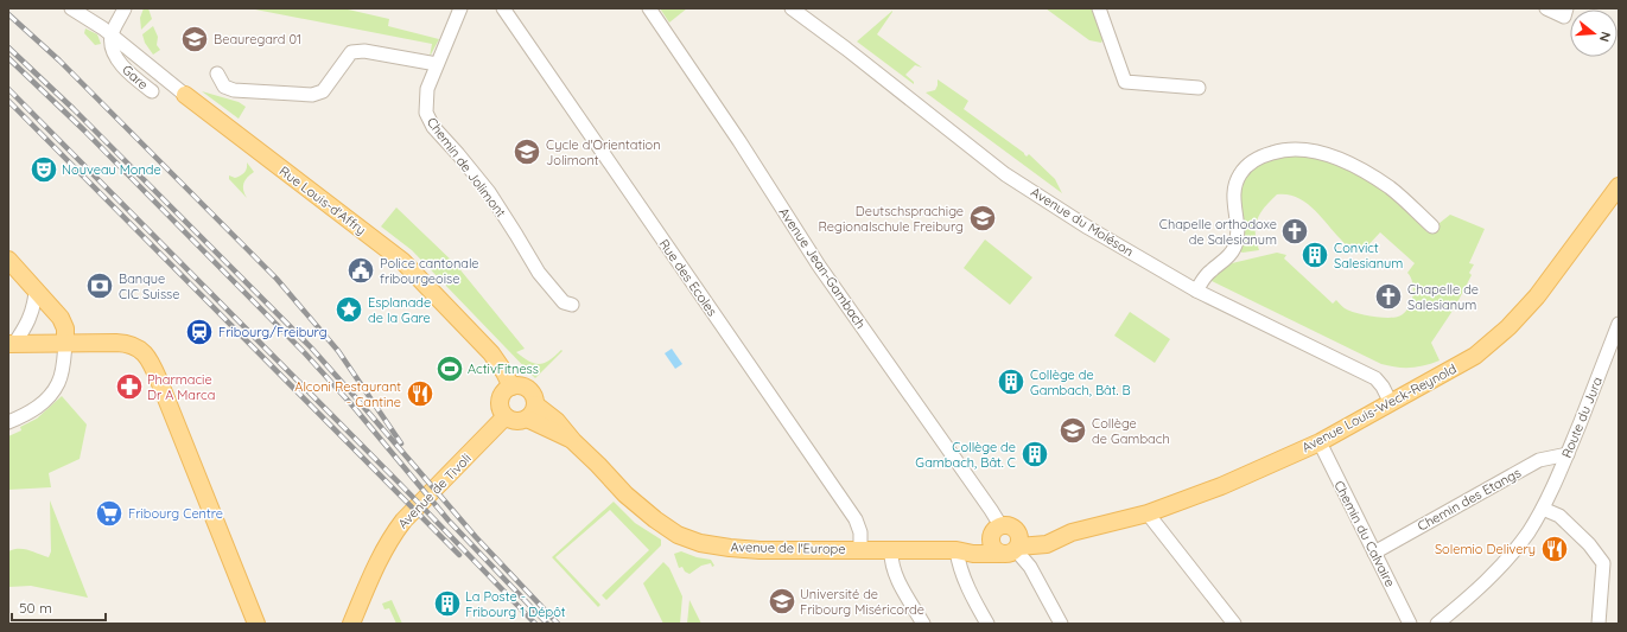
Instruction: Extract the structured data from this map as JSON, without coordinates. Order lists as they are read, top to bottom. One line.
{"streets":{"main road":["Rue Louis-d'Affry","Avenue Louis-Weck-Reynold","Avenue de Tivoli","Avenue de l'Europe"],"street":["Gare","Chemin de Jolimont","Avenue du Moléson","Avenue Jean-Gambach","Rue des Ecoles","Route du Jura","Chemin des Etangs","Chemin du Calvaire"]},"crossings":[["Gare","Rue Louis-d'Affry"],["Rue Louis-d'Affry","Avenue de Tivoli"],["Rue Louis-d'Affry","Avenue de l'Europe"],["Avenue du Moléson","Avenue Louis-Weck-Reynold"],["Avenue Jean-Gambach","Avenue de l'Europe"],["Rue des Ecoles","Avenue de l'Europe"],["Avenue Louis-Weck-Reynold","Chemin du Calvaire"],["Avenue Louis-Weck-Reynold","Avenue de l'Europe"],["Route du Jura","Chemin des Etangs"],["Avenue de Tivoli","Avenue de l'Europe"],["Chemin des Etangs","Chemin du Calvaire"]],"places":{"school or university":["Beauregard 01","Cycle d'Orientation Jolimont","Deutschsprachige Regionalschule Freiburg","Collège de Gambach","Université de Fribourg Miséricorde"],"theatre":["Nouveau Monde"],"church":["Chapelle orthodoxe de Salesianum","Chapelle de Salesianum"],"building":["Convict Salesianum","Collège de Gambach, Bât. B","Collège de Gambach, Bât. C","La Poste - Fribourg 1 Dépôt"],"public building":["Police cantonale fribourgeoise"],"bank":["Banque CIC Suisse"],"place":["Esplanade de la Gare"],"station":["Fribourg/Freiburg"],"sports":["ActivFitness"],"pharmacy":["Pharmacie Dr A Marca"],"restaurant":["Alconi Restaurant - Cantine","Solemio Delivery"],"supermarket":["Fribourg Centre"]},"scale_bar":"50 m","north":"right"}
